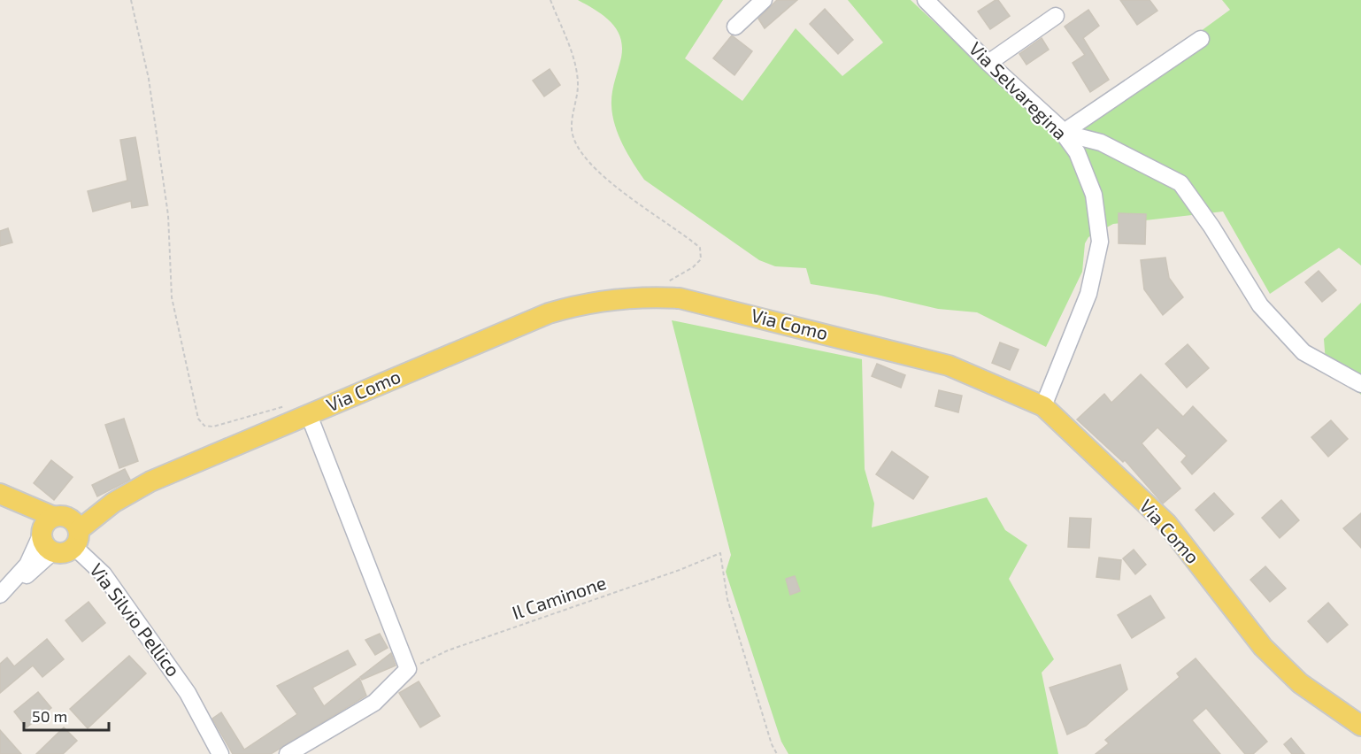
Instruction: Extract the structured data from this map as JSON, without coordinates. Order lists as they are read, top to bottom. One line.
{"streets":{"main road":["Via Como"],"street":["Via Selvaregina","Via Silvio Pellico"],"path":["Il Caminone"]},"crossings":[["Via Selvaregina","Via Como"],["Via Como","Via Silvio Pellico"]],"scale_bar":"50 m"}
